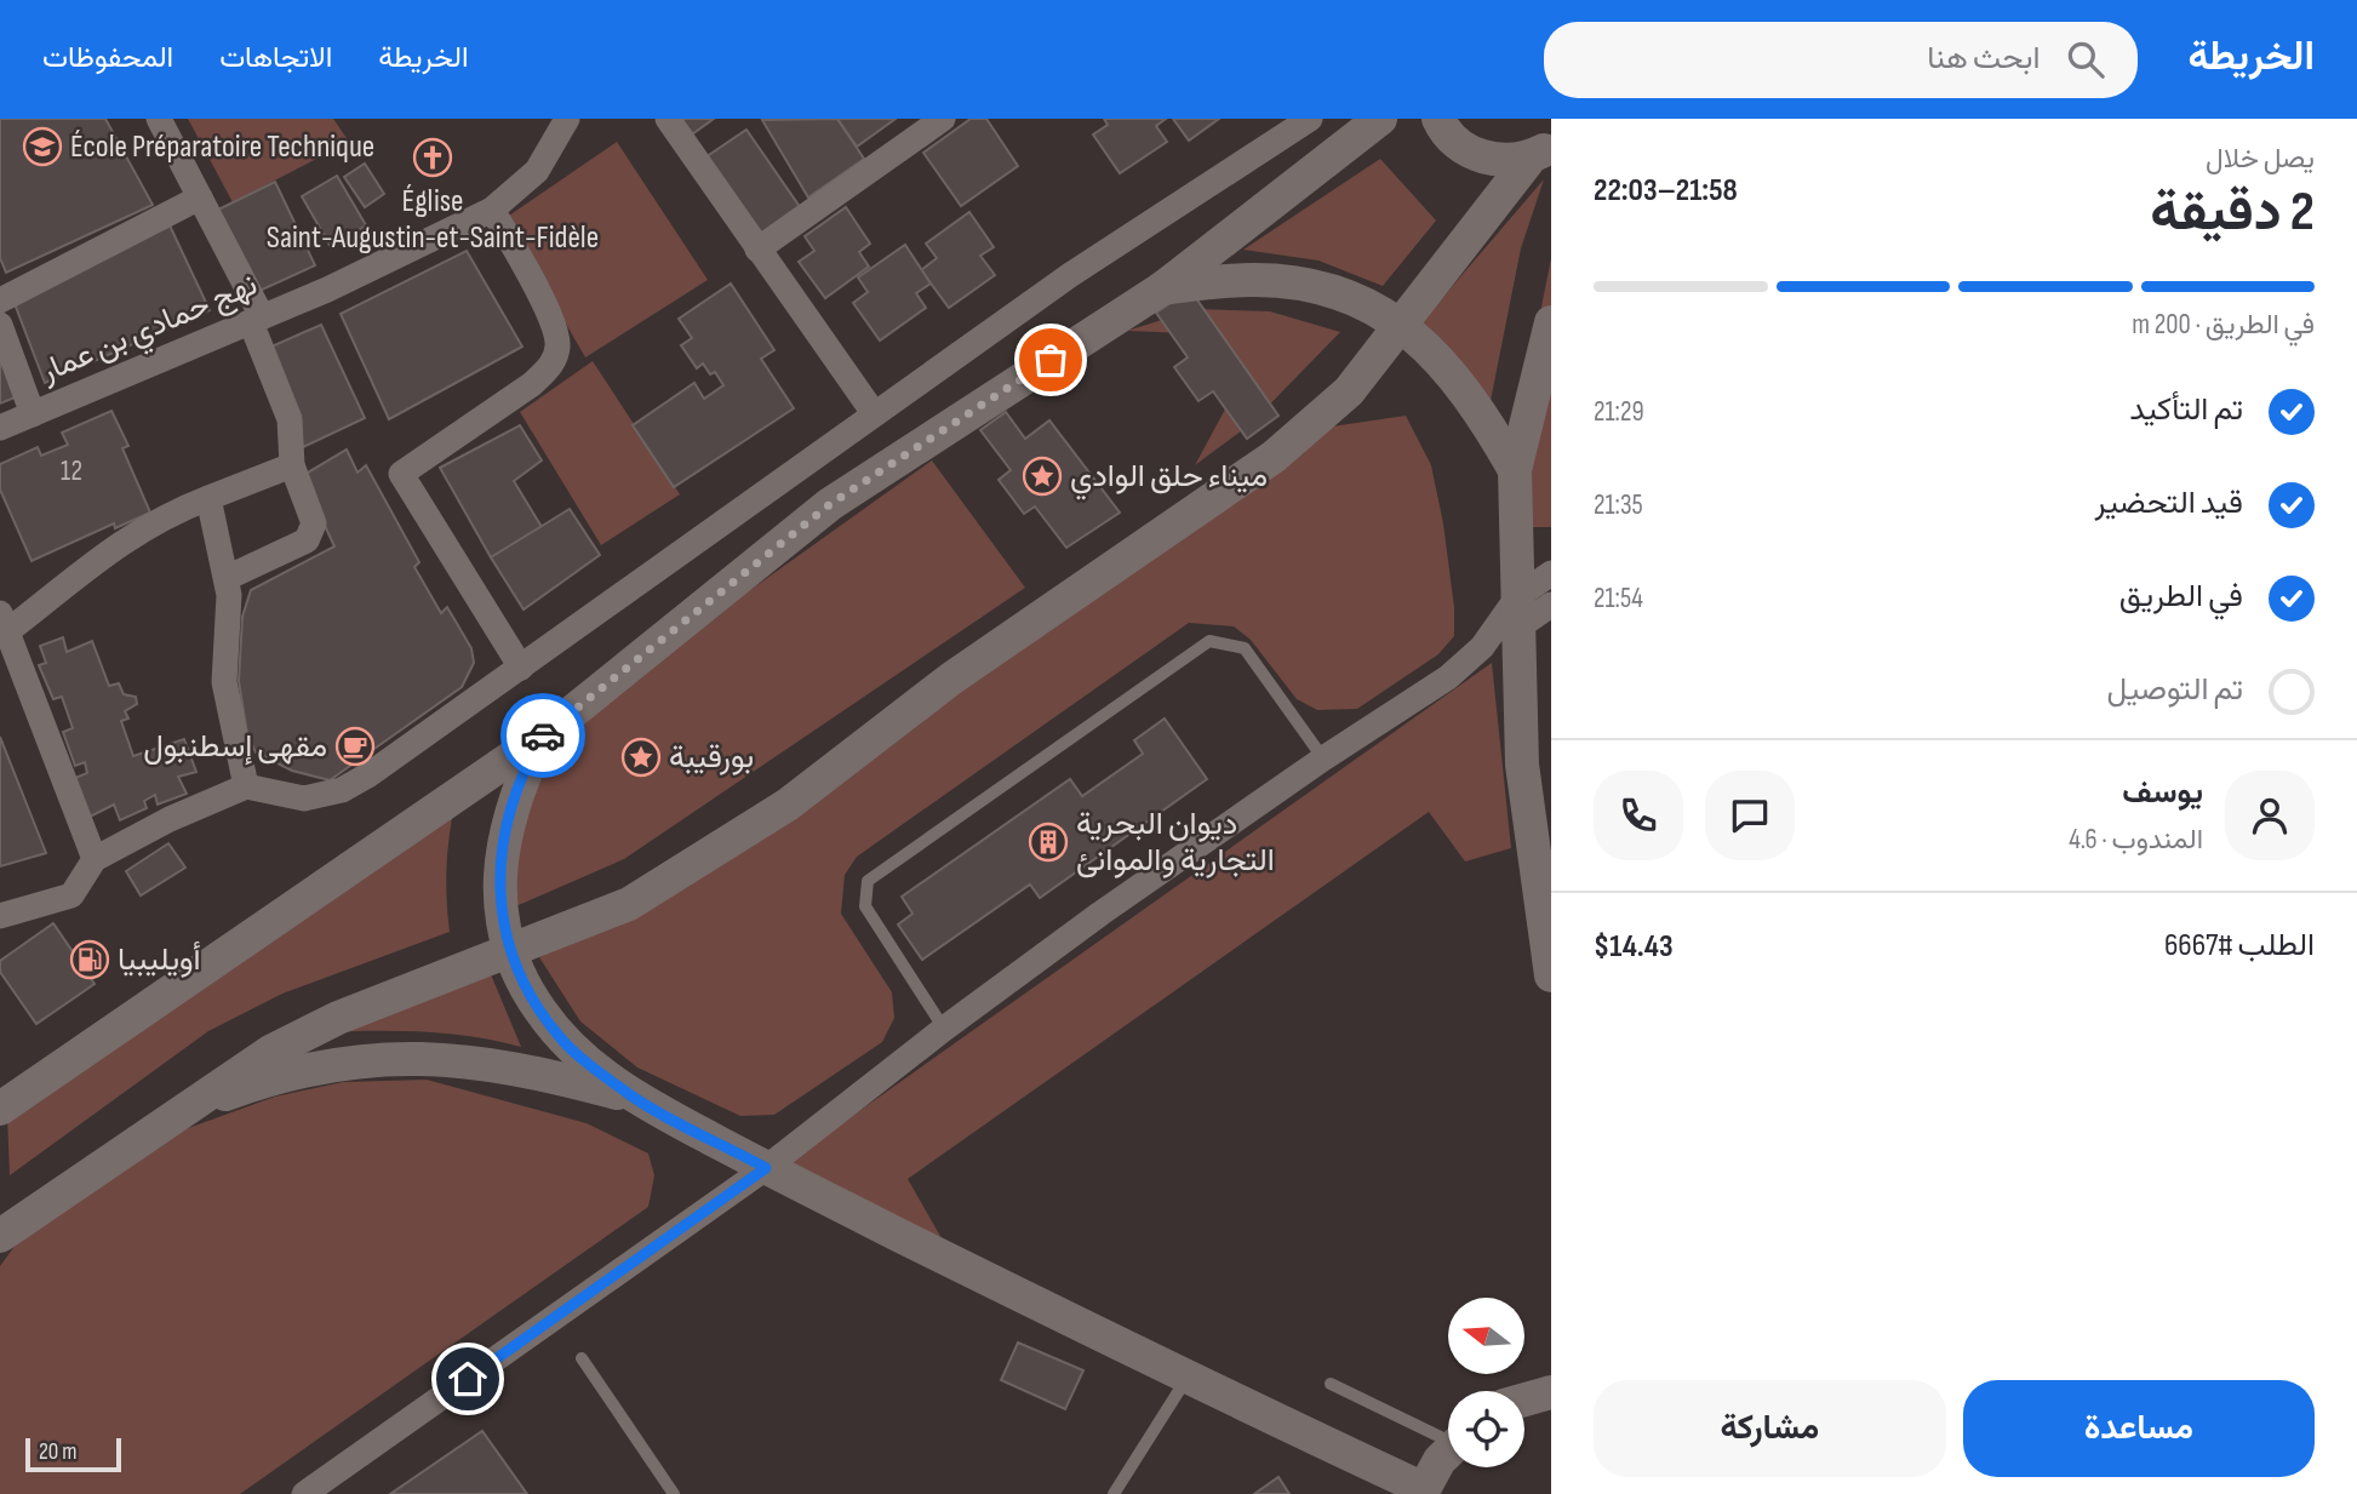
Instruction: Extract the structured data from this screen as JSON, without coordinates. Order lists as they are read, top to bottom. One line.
{"streets":{"street":["نهج حمادي بن عمار"]},"places":{"school or university":["École Préparatoire Technique"],"church":["Église Saint-Augustin-et-Saint-Fidèle"],"place":["ميناء حلق الوادي","بورقيبة"],"cafe":["مقهى إسطنبول"],"building":["ديوان البحرية التجارية والموانئ"],"fuel station":["أويليبيا"]},"house_numbers":["12"],"scale_bar":"20 m","north":"left","page":{"header":"الخريطة","search":"ابحث هنا","nav":["الخريطة","الاتجاهات","المحفوظات"],"heading":["2 دقيقة","يصل خلال","21:58–22:03"],"panel":["يوسف","المندوب · 4.6","الطلب #6667","$14.43"],"bar":"في الطريق · 200 m","list":[["تم التأكيد","21:29"],["قيد التحضير","21:35"],["في الطريق","21:54"],"تم التوصيل"],"buttons":["مساعدة","مشاركة"],"scale":"20 m"}}
